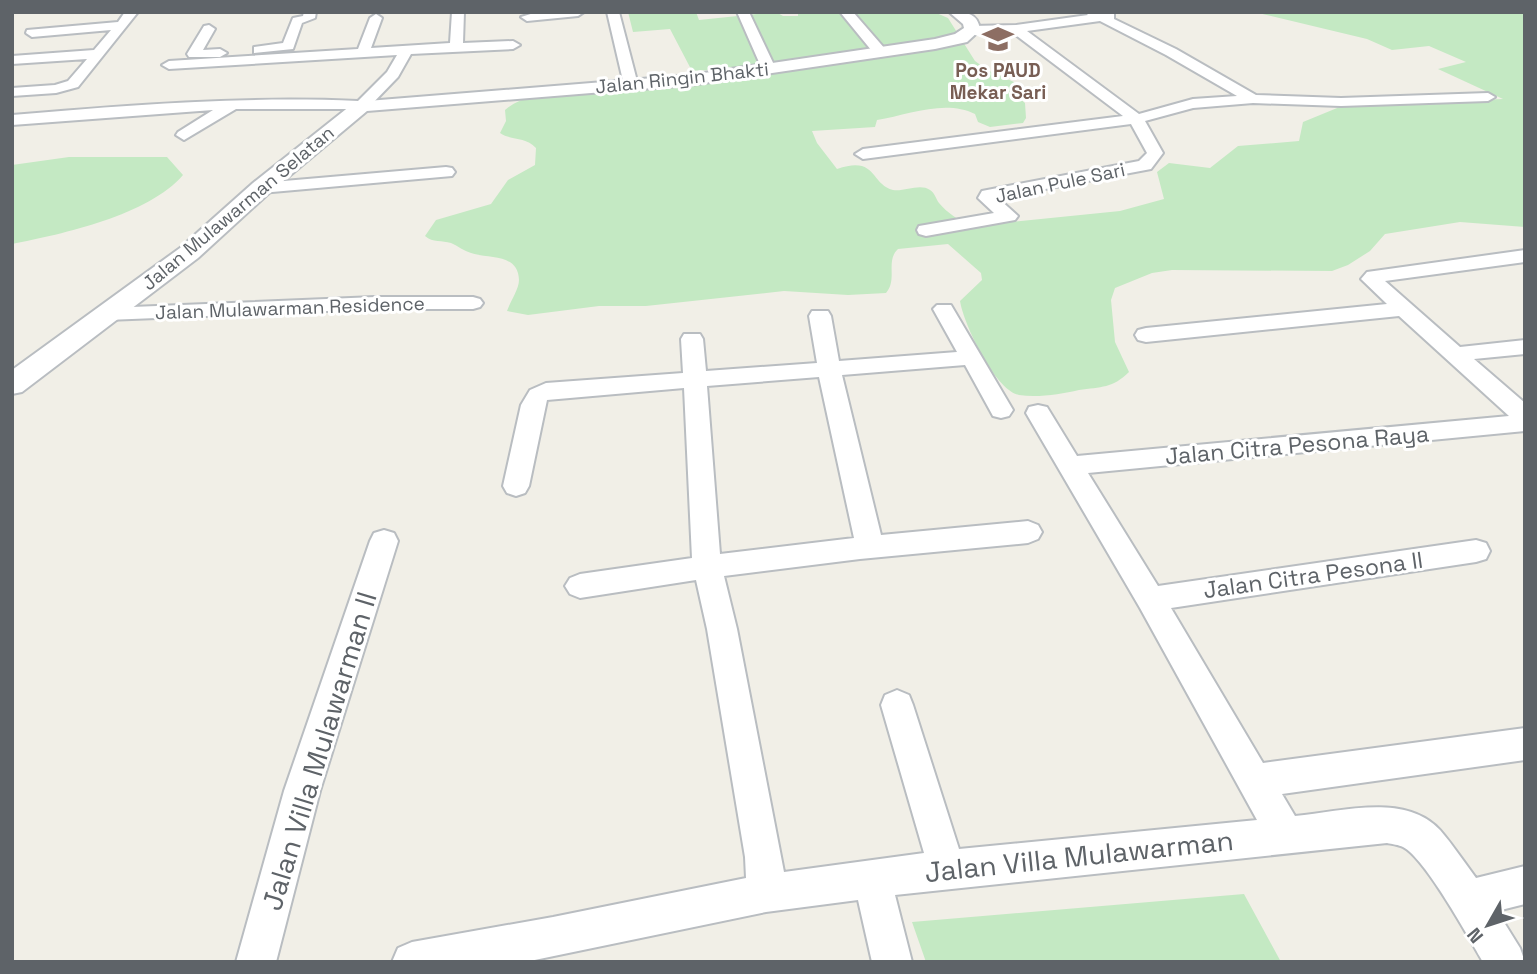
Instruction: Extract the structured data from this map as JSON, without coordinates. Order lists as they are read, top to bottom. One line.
{"streets":{"street":["Jalan Ringin Bhakti","Jalan Pule Sari","Jalan Mulawarman Selatan","Jalan Mulawarman Residence","Jalan Citra Pesona Raya","Jalan Citra Pesona II","Jalan Villa Mulawarman II","Jalan Villa Mulawarman"]},"crossings":[["Jalan Ringin Bhakti","Jalan Mulawarman Selatan"],["Jalan Mulawarman Selatan","Jalan Mulawarman Residence"]],"places":{"school or university":["Pos PAUD Mekar Sari"]},"north":"bottom left"}
